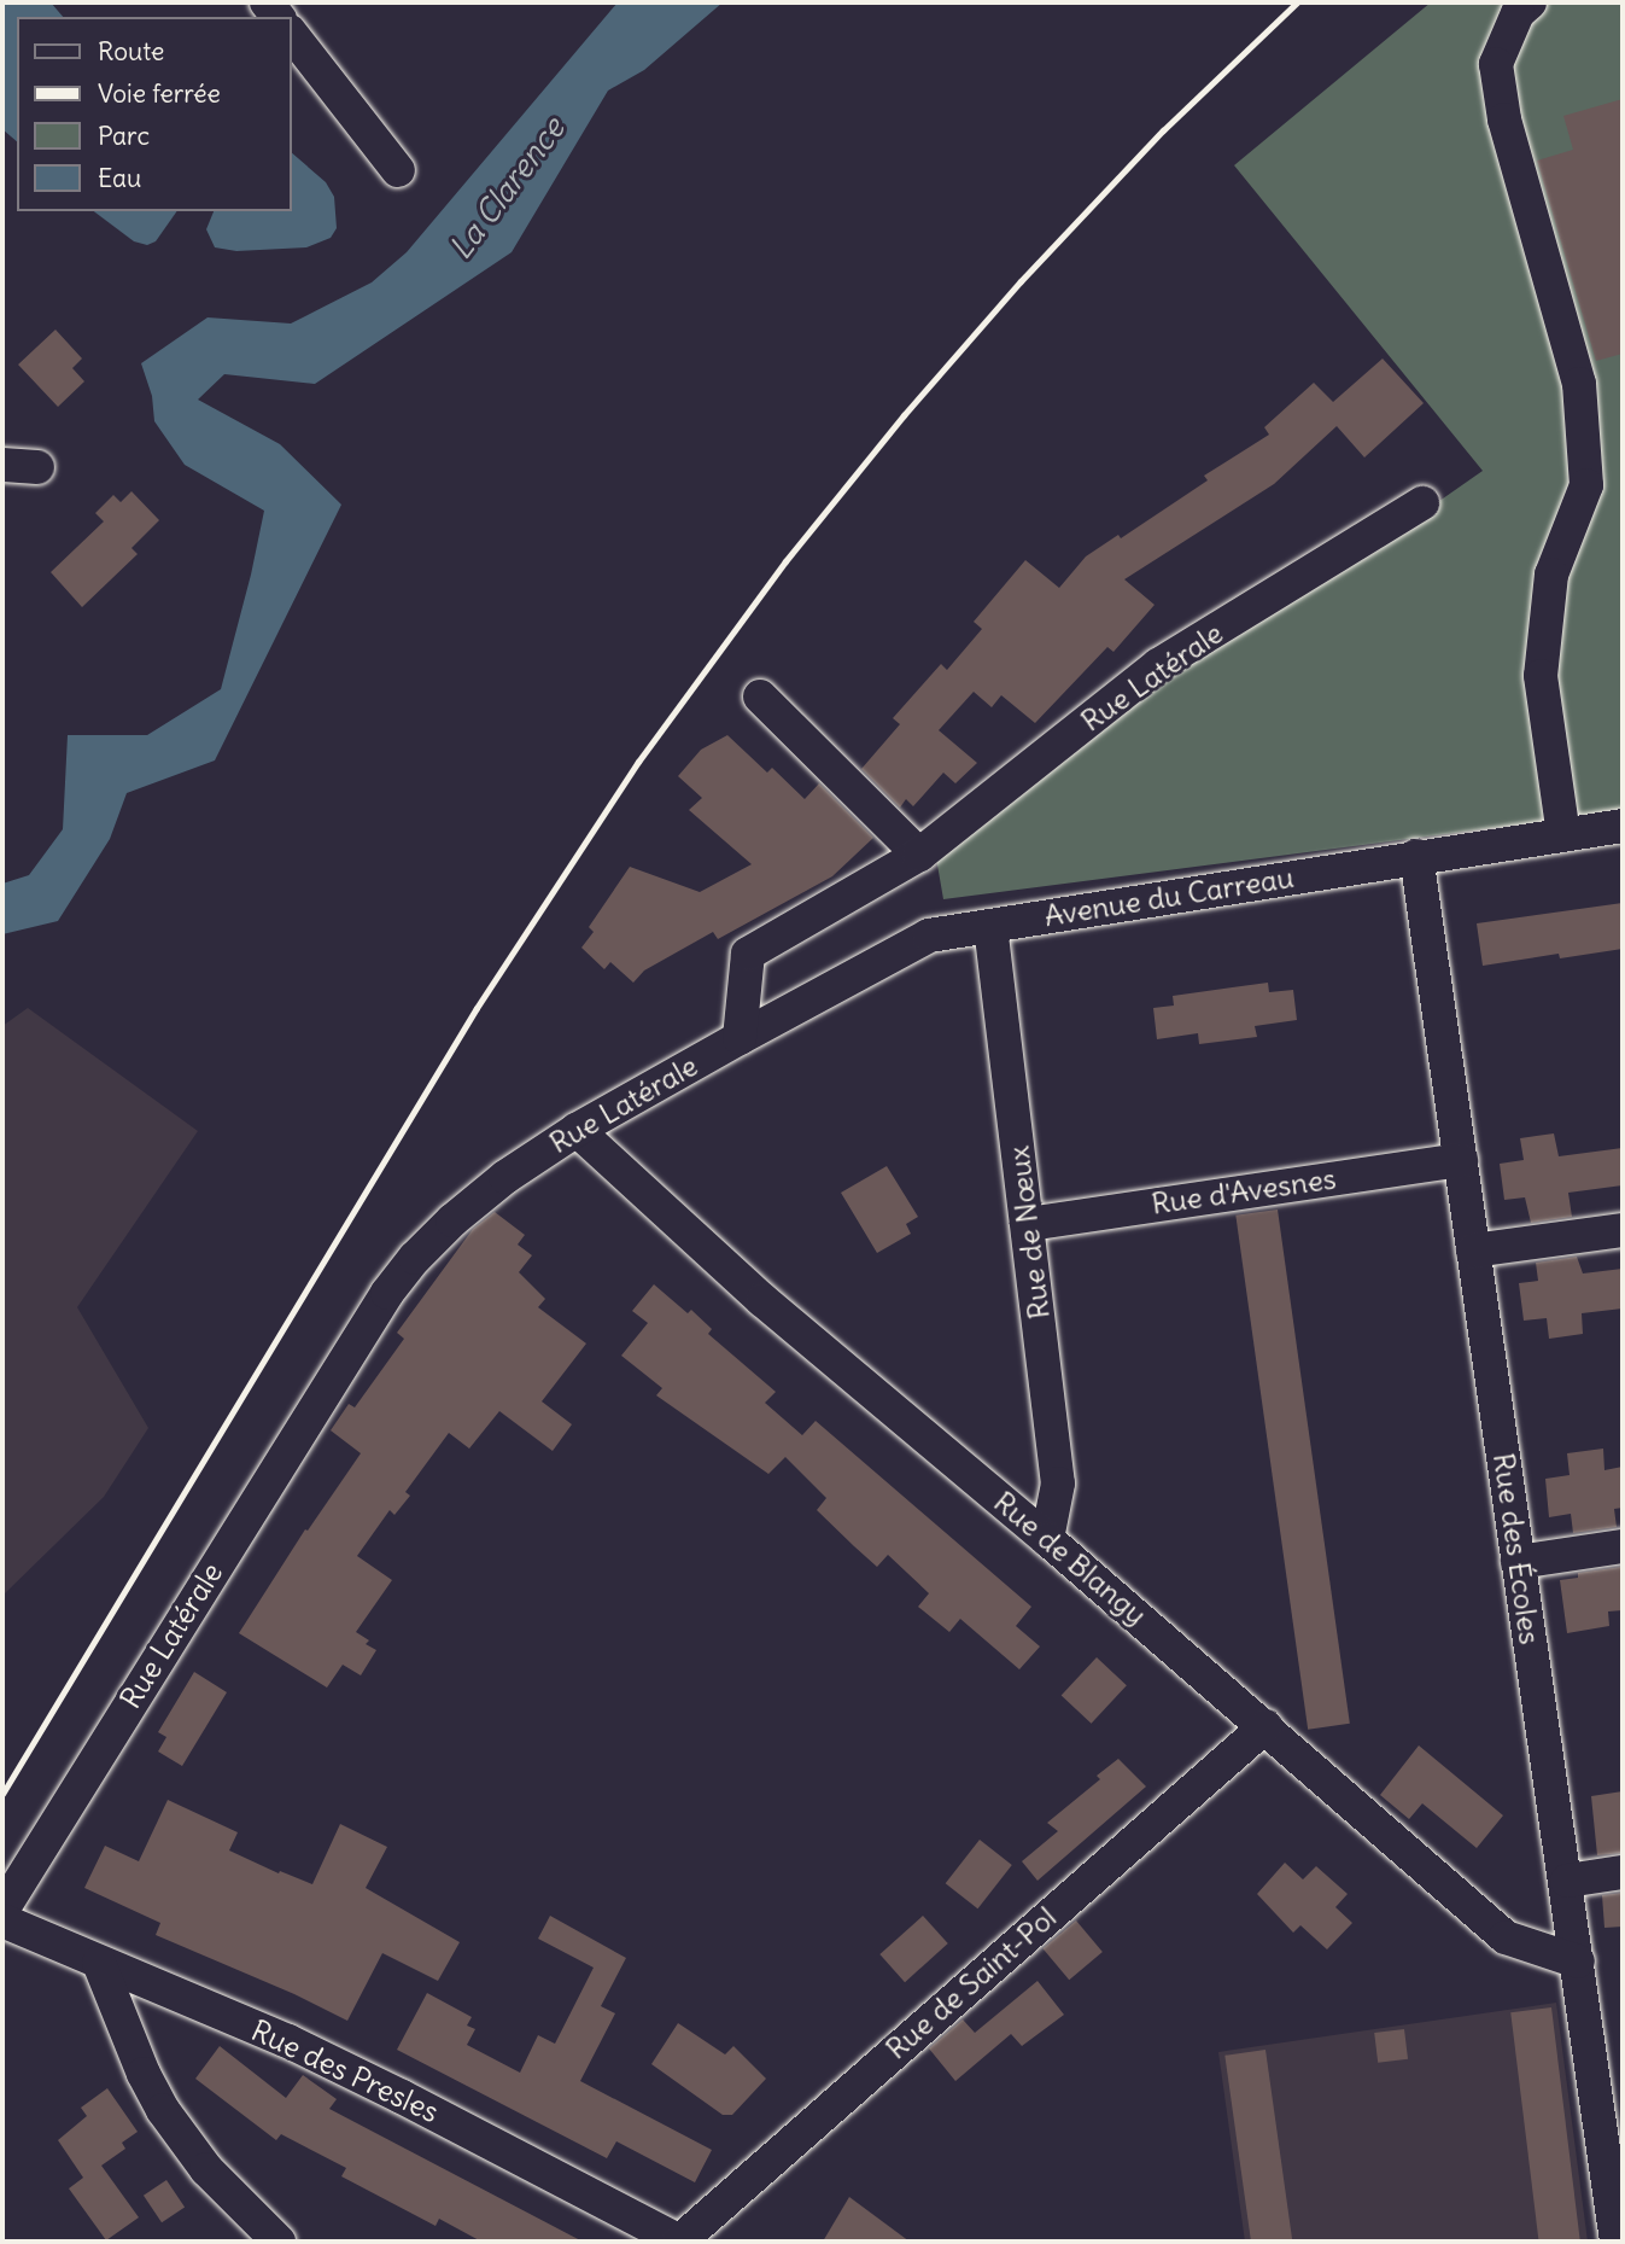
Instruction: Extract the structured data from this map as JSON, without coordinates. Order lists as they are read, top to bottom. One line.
{"streets":{"street":["Rue Latérale","Avenue du Carreau","Rue d'Avesnes","Rue de Nœux","Rue des Écoles","Rue de Blangy","Rue de Saint-Pol","Rue des Presles"]},"crossings":[["Rue Latérale","Avenue du Carreau"],["Rue Latérale","Rue de Blangy"],["Avenue du Carreau","Rue de Nœux"],["Avenue du Carreau","Rue des Écoles"],["Rue d'Avesnes","Rue de Nœux"],["Rue d'Avesnes","Rue des Écoles"],["Rue de Nœux","Rue de Blangy"],["Rue des Écoles","Rue de Blangy"],["Rue de Blangy","Rue de Saint-Pol"],["Rue de Saint-Pol","Rue des Presles"]],"water":["La Clarence"],"legend":["Route","Voie ferrée","Parc","Eau"]}
